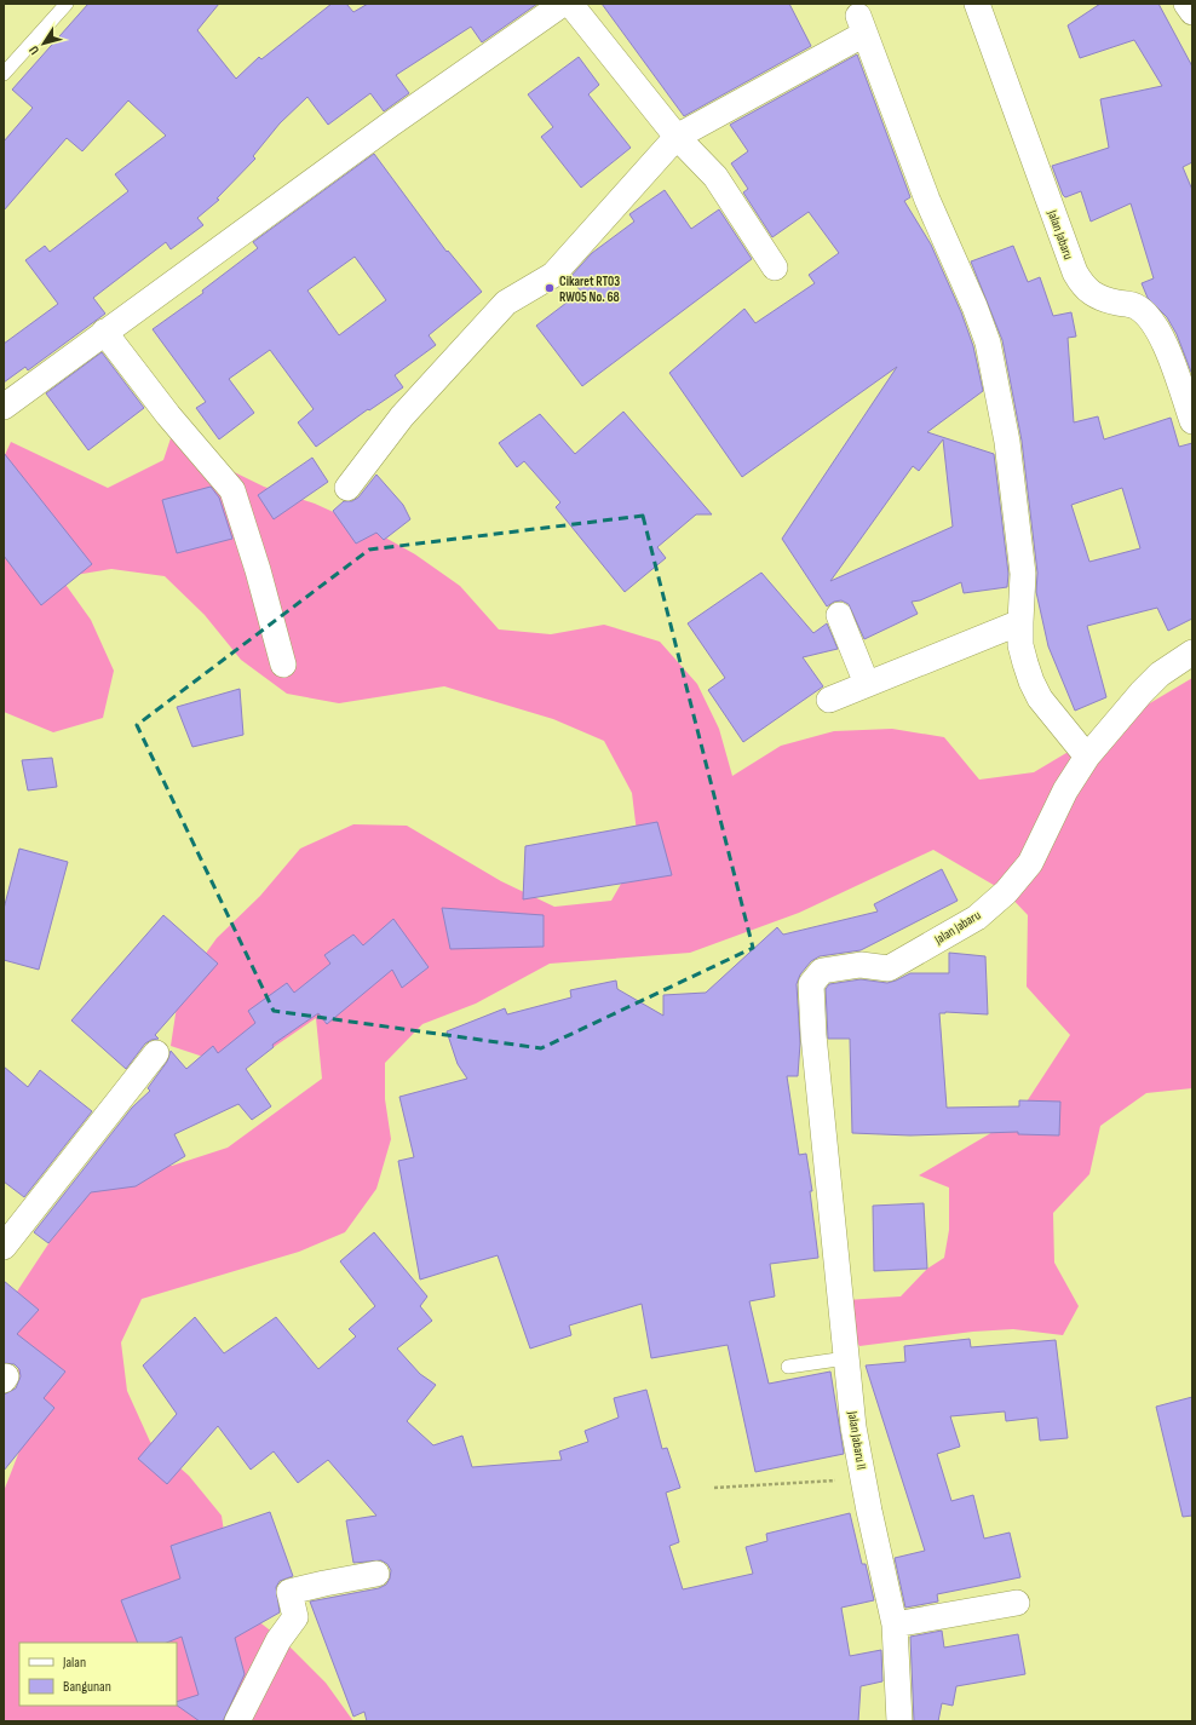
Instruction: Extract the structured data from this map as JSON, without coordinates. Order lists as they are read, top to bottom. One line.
{"streets":{"street":["Jalan Jabaru","Jalan Jabaru II"]},"crossings":[["Jalan Jabaru","Jalan Jabaru II"]],"places":["Cikaret RT03 RW05 No. 68"],"legend":["Jalan","Bangunan"],"north":"bottom left"}
